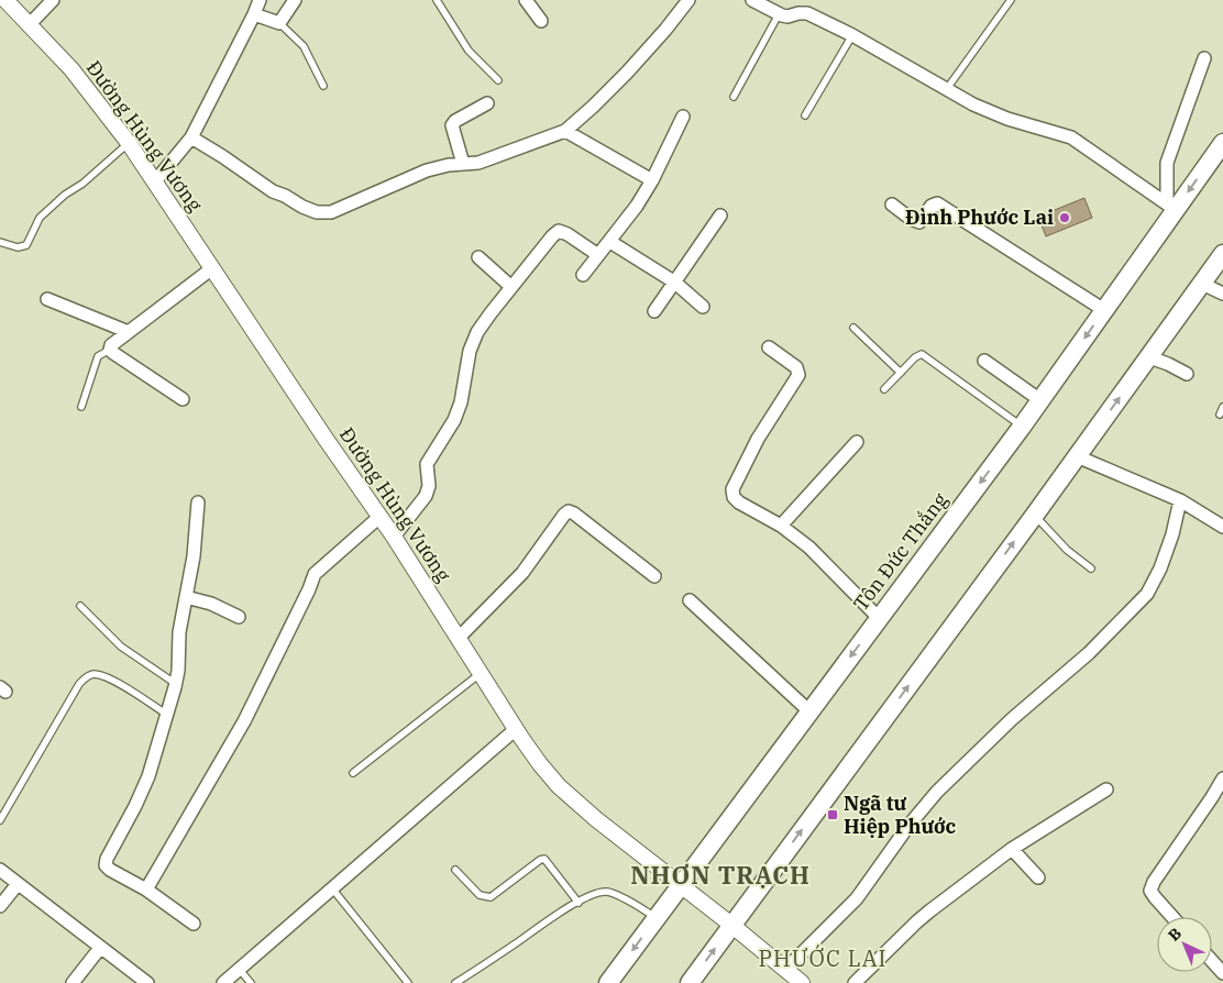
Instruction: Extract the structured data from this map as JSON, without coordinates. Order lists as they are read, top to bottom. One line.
{"streets":{"main road":["Tôn Đức Thắng"],"street":["Đường Hùng Vương"]},"crossings":[["Đường Hùng Vương","Tôn Đức Thắng"]],"districts":["NHƠN TRẠCH","PHƯỚC LAI"],"places":{"other":["Đình Phước Lai"],"transit":["Ngã tư Hiệp Phước"]},"north":"top left"}
